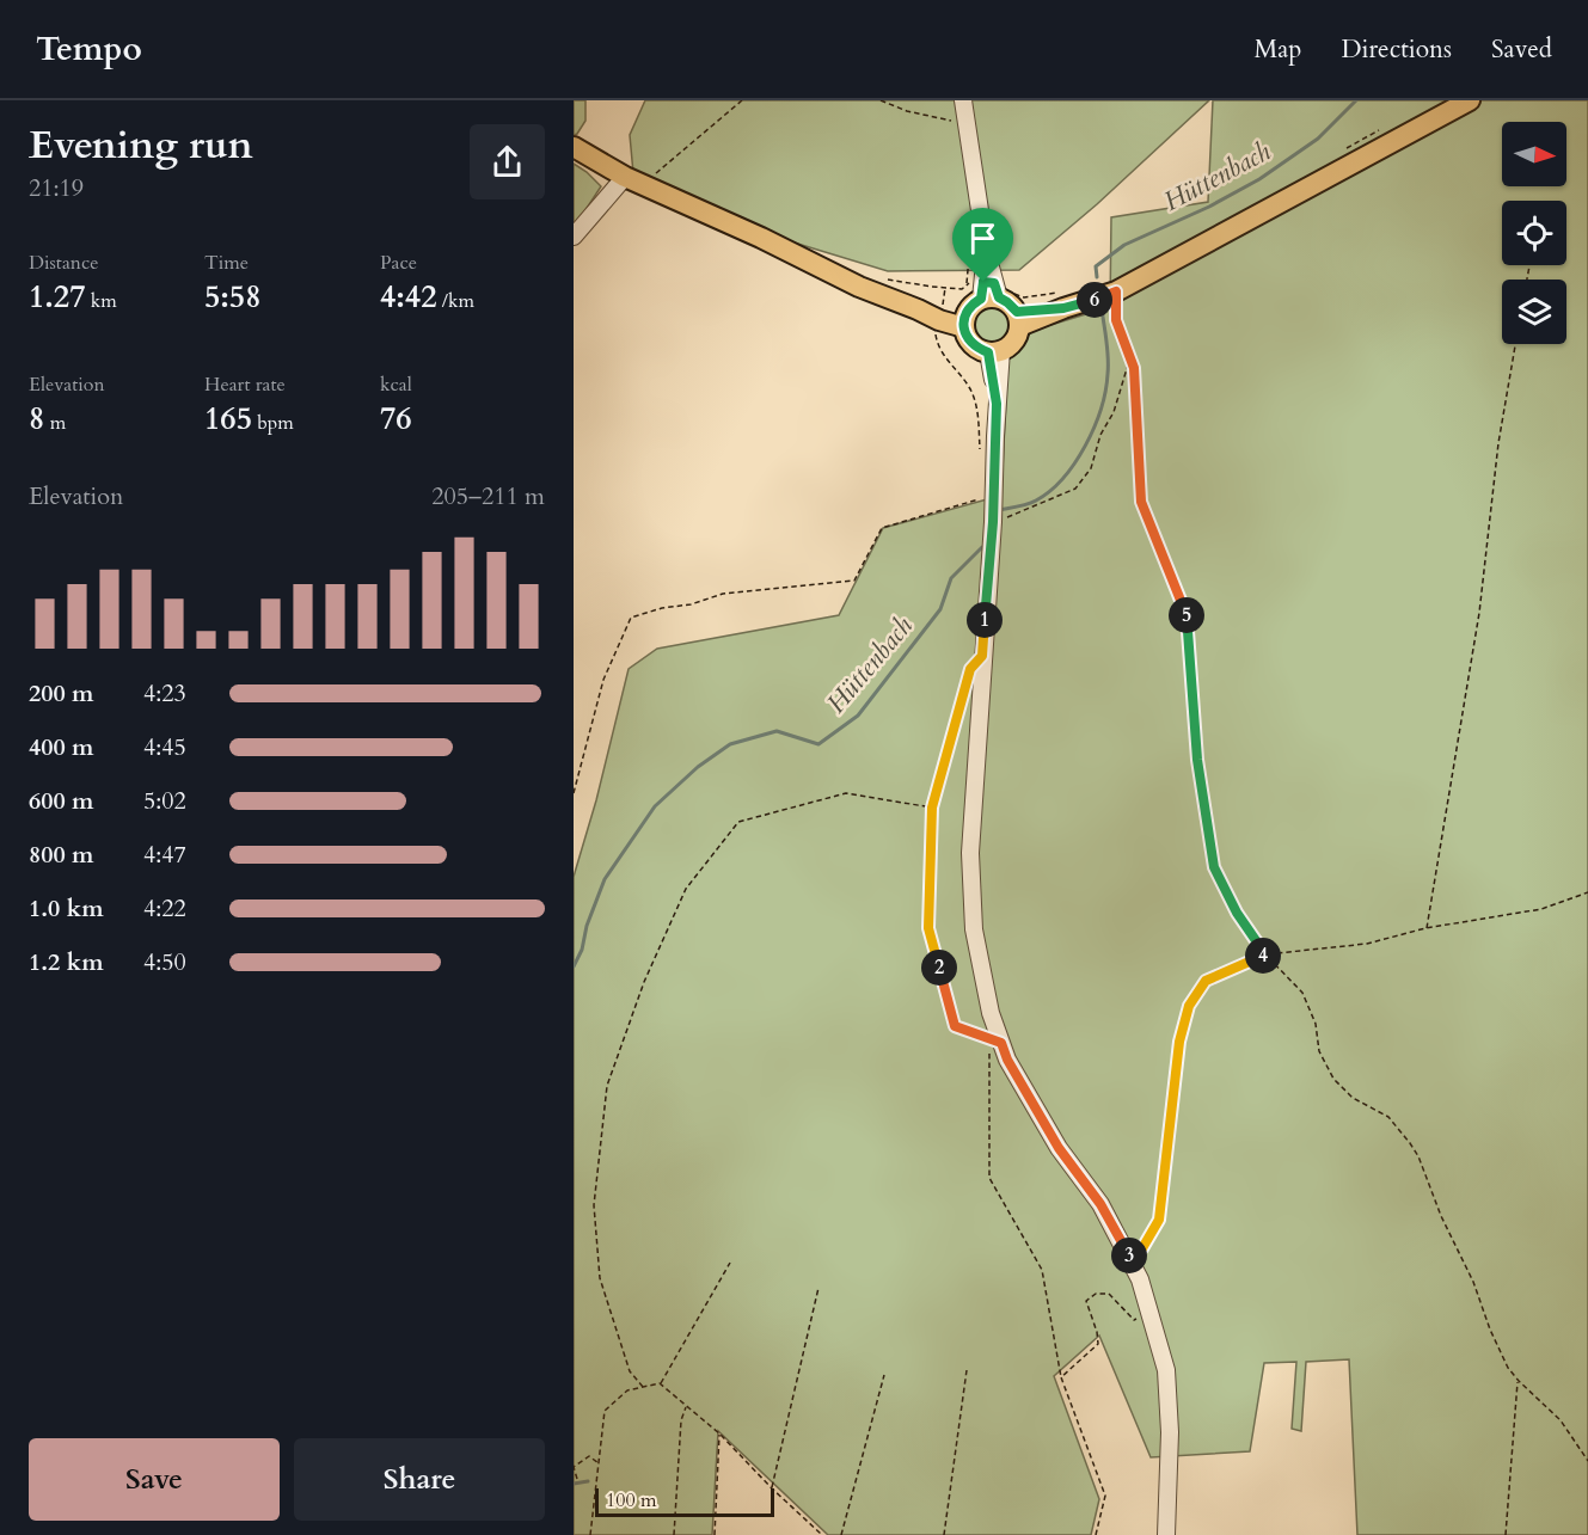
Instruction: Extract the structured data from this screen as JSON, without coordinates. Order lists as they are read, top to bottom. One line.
{"water":["Hüttenbach"],"scale_bar":"100 m","north":"right","page":{"header":"Tempo","nav":["Map","Directions","Saved"],"heading":["Evening run","21:19"],"stats":[["Distance","1.27 km"],["Time","5:58"],["Pace","4:42 /km"],["Elevation","8 m"],["Heart rate","165 bpm"],["kcal","76"]],"pins":["6","5","1","4","2","3"],"chart":["Elevation","205–211 m"],"list":[{"name":"200 m","note":"4:23"},{"name":"400 m","note":"4:45"},{"name":"600 m","note":"5:02"},{"name":"800 m","note":"4:47"},{"name":"1.0 km","note":"4:22"},{"name":"1.2 km","note":"4:50"}],"buttons":["Save","Share"],"scale":"100 m"}}
